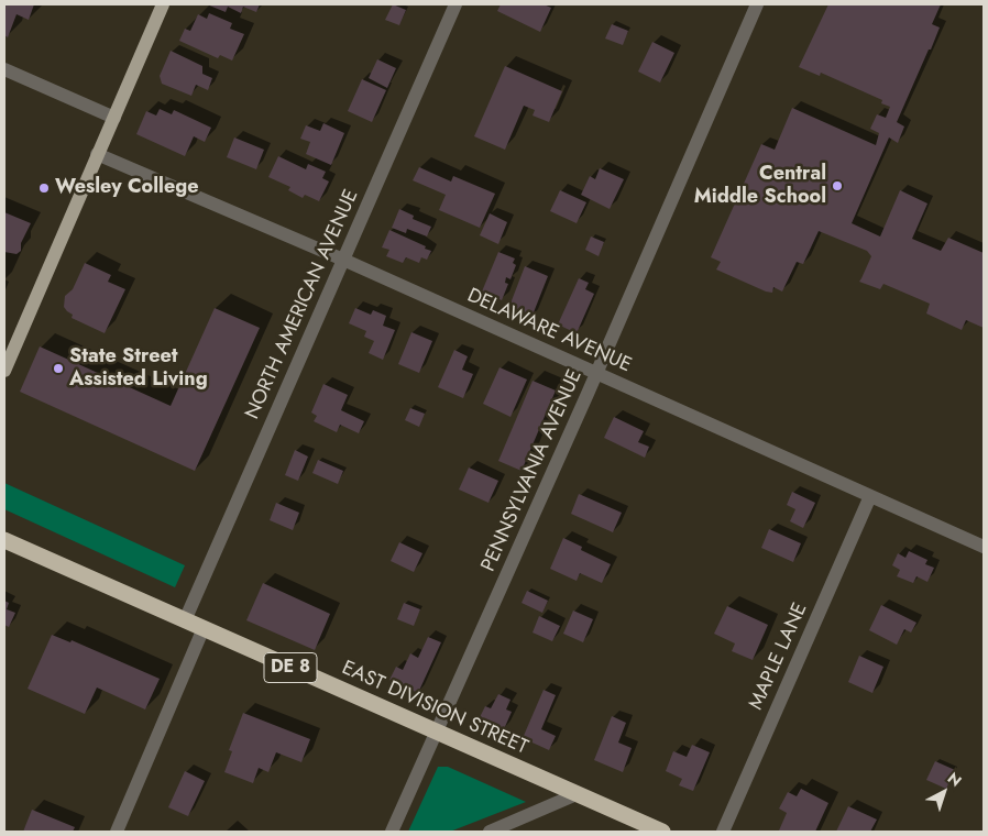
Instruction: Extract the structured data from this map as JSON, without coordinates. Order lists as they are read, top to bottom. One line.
{"streets":{"highway":["DE 8","EAST DIVISION STREET"],"street":["NORTH AMERICAN AVENUE","DELAWARE AVENUE","PENNSYLVANIA AVENUE","MAPLE LANE"]},"crossings":[["NORTH AMERICAN AVENUE","DELAWARE AVENUE"],["NORTH AMERICAN AVENUE","EAST DIVISION STREET"],["DELAWARE AVENUE","PENNSYLVANIA AVENUE"],["DELAWARE AVENUE","MAPLE LANE"],["PENNSYLVANIA AVENUE","EAST DIVISION STREET"],["DE 8","EAST DIVISION STREET"]],"places":["Central Middle School","Wesley College","State Street Assisted Living"],"north":"top right"}
